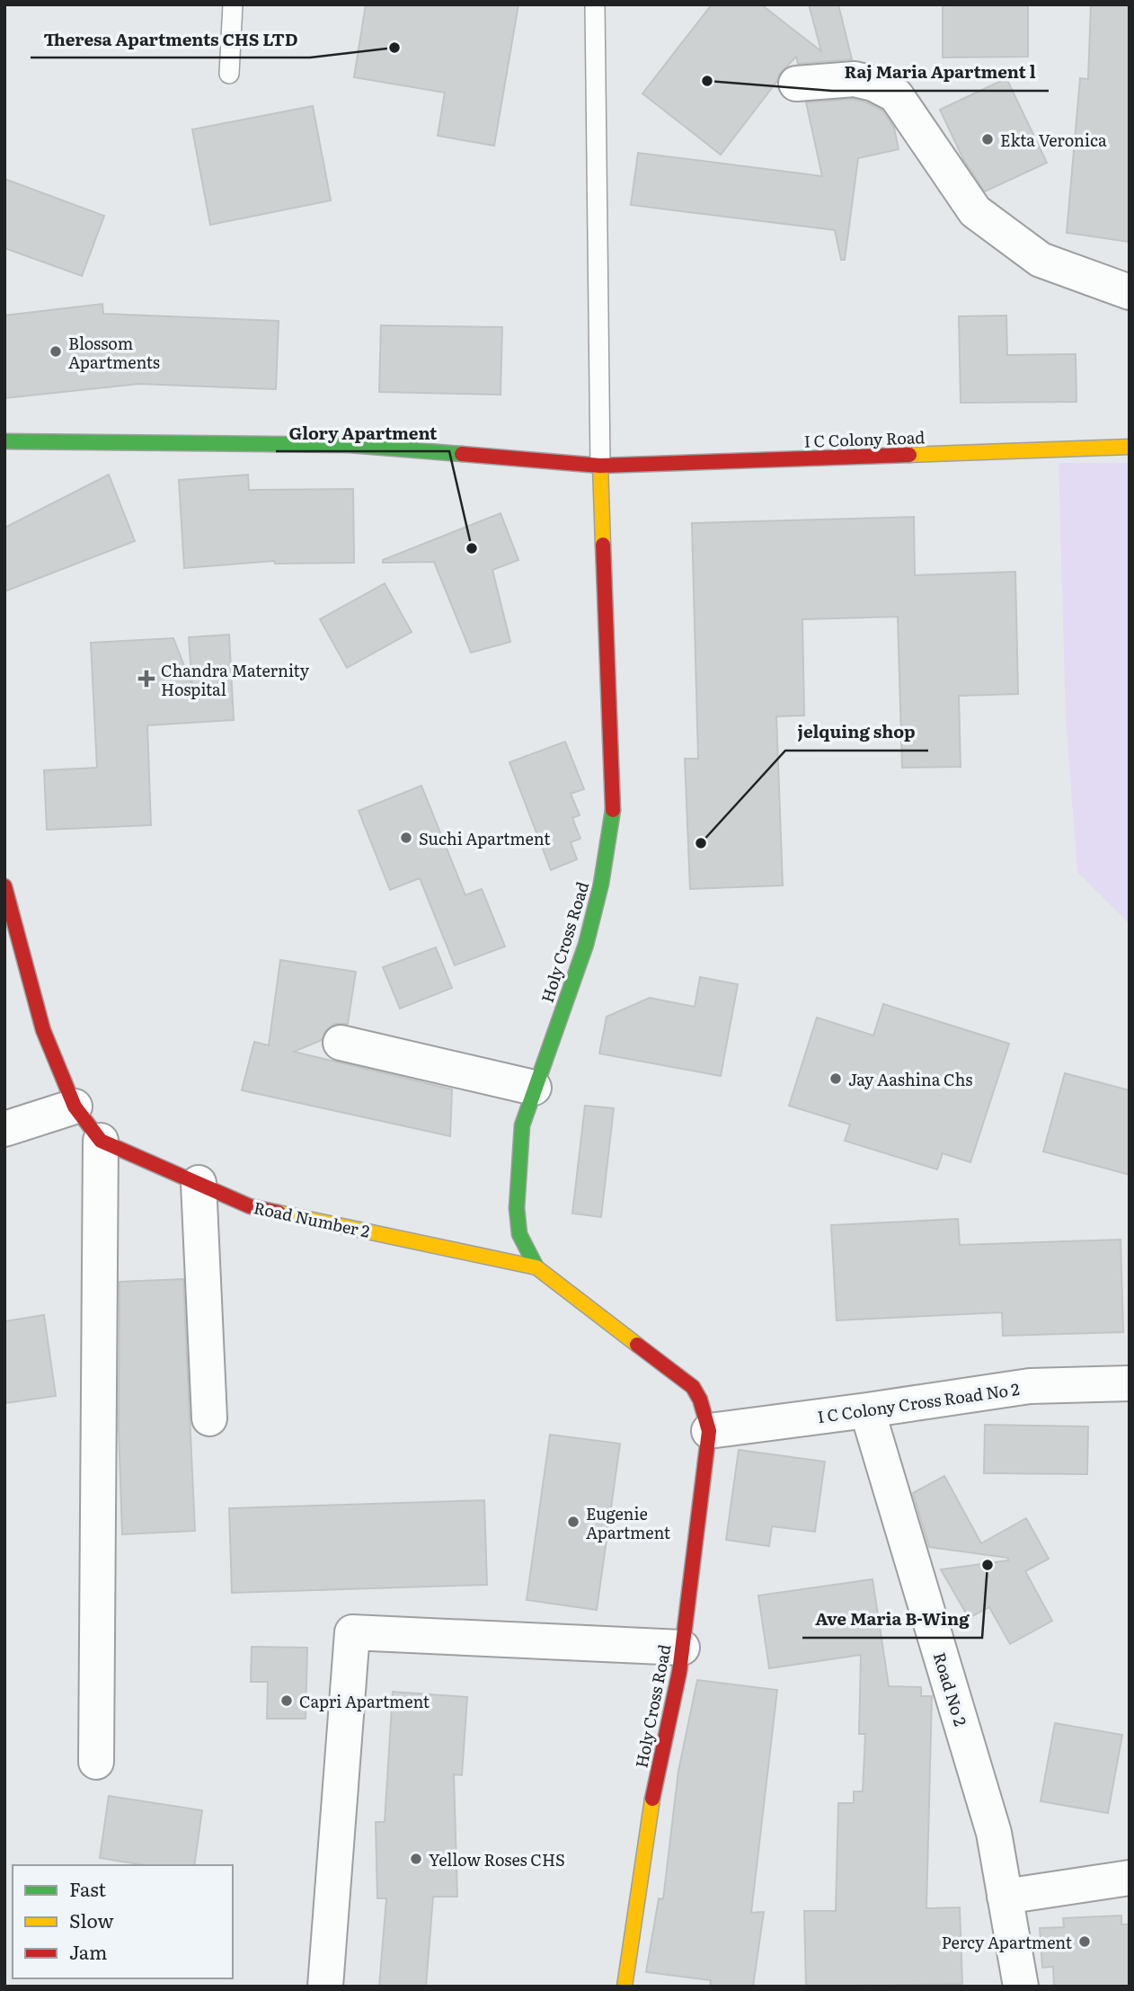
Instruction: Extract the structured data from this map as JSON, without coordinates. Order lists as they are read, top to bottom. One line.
{"streets":{"street":["I C Colony Road","Holy Cross Road","Road Number 2","I C Colony Cross Road No 2","Road No 2"]},"crossings":[["I C Colony Road","Holy Cross Road"],["Holy Cross Road","Road Number 2"],["Holy Cross Road","I C Colony Cross Road No 2"],["I C Colony Cross Road No 2","Road No 2"]],"places":{"other":["Theresa Apartments CHS LTD","Raj Maria Apartment l","Ekta Veronica","Blossom Apartments","Glory Apartment","Suchi Apartment","jelquing shop","Jay Aashina Chs","Eugenie Apartment","Ave Maria B-Wing","Capri Apartment","Yellow Roses CHS","Percy Apartment"],"health":["Chandra Maternity Hospital"]},"legend":["Fast","Slow","Jam"]}
